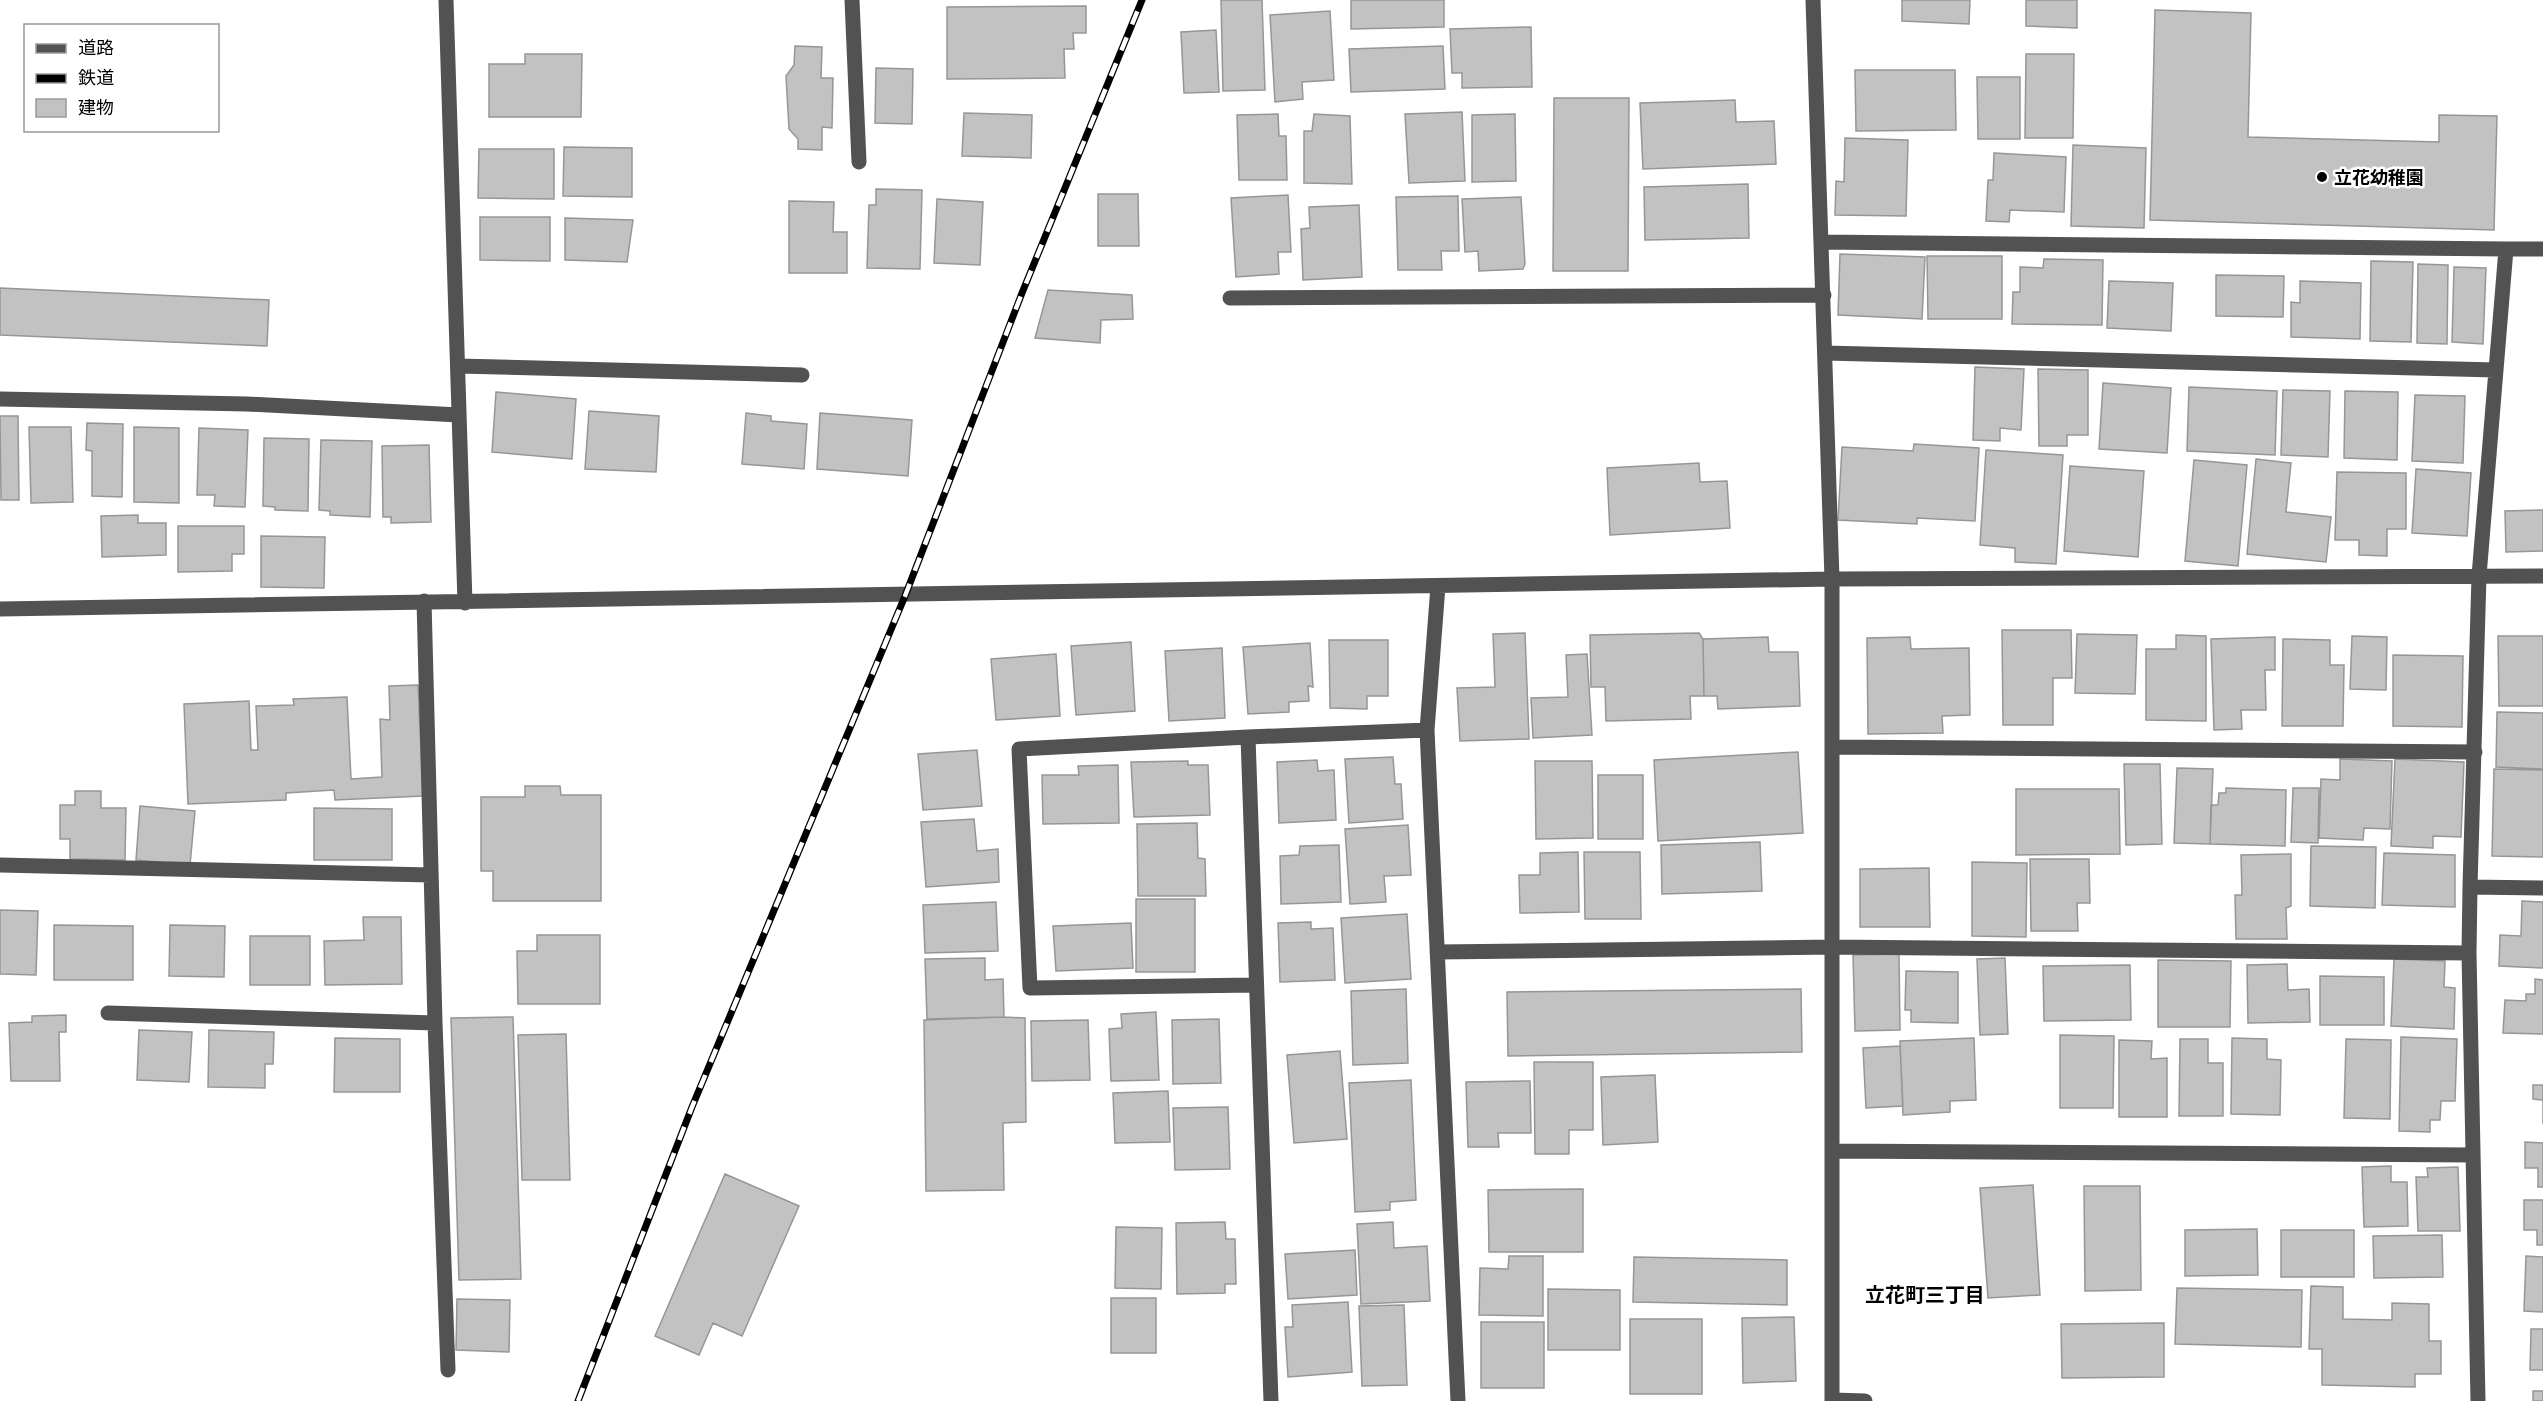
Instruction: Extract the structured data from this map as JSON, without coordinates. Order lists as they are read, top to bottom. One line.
{"districts":["立花町三丁目"],"places":["立花幼稚園"],"legend":["道路","鉄道","建物"]}
